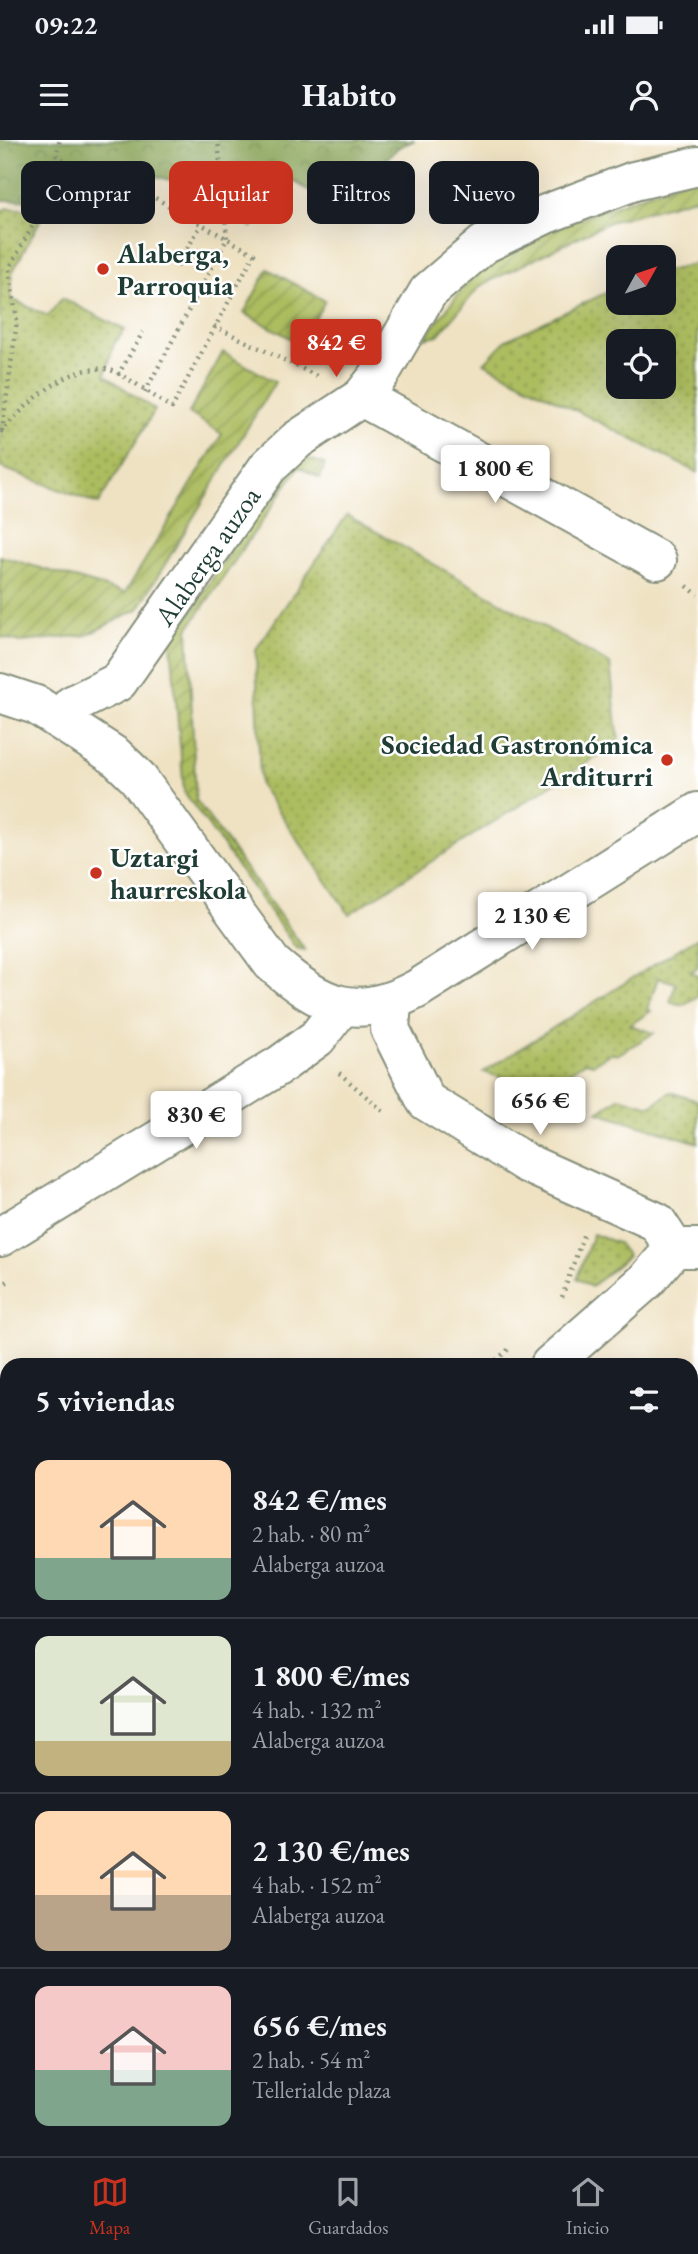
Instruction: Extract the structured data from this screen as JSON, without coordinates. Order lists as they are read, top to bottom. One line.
{"streets":{"street":["Alaberga auzoa"]},"places":["Alaberga, Parroquia","Sociedad Gastronómica Arditurri","Uztargi haurreskola"],"north":"top right","page":{"status":"09:22","header":"Habito","chip":["Comprar","Alquilar","Filtros","Nuevo"],"price":["842 €","1 800 €","2 130 €","656 €","830 €"],"heading":"5 viviendas","list":[{"name":"842 €/mes","note":"2 hab. · 80 m² · Alaberga auzoa"},{"name":"1 800 €/mes","note":"4 hab. · 132 m² · Alaberga auzoa"},{"name":"2 130 €/mes","note":"4 hab. · 152 m² · Alaberga auzoa"},{"name":"656 €/mes","note":"2 hab. · 54 m² · Tellerialde plaza"}],"tabs":["Mapa","Guardados","Inicio"]}}
